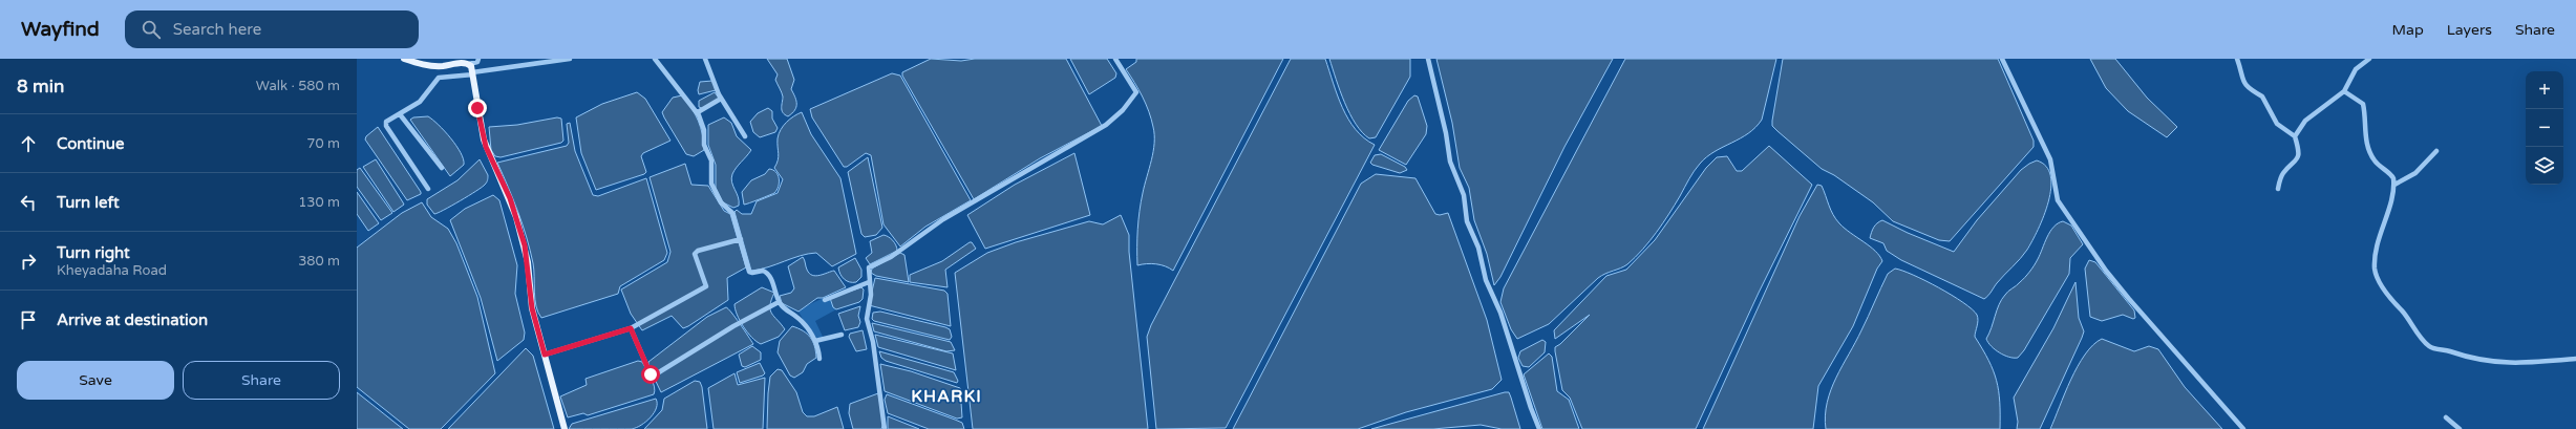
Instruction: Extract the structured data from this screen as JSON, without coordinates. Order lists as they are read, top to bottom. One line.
{"districts":["KHARKI"],"page":{"header":"Wayfind","search":"Search here","nav":["Map","Layers","Share"],"heading":["8 min","Walk · 580 m"],"map_buttons":["+","−"],"list":[["Continue","70 m"],["Turn left","130 m"],["Turn right","Kheyadaha Road","380 m"],"Arrive at destination"],"buttons":["Save","Share"]}}
